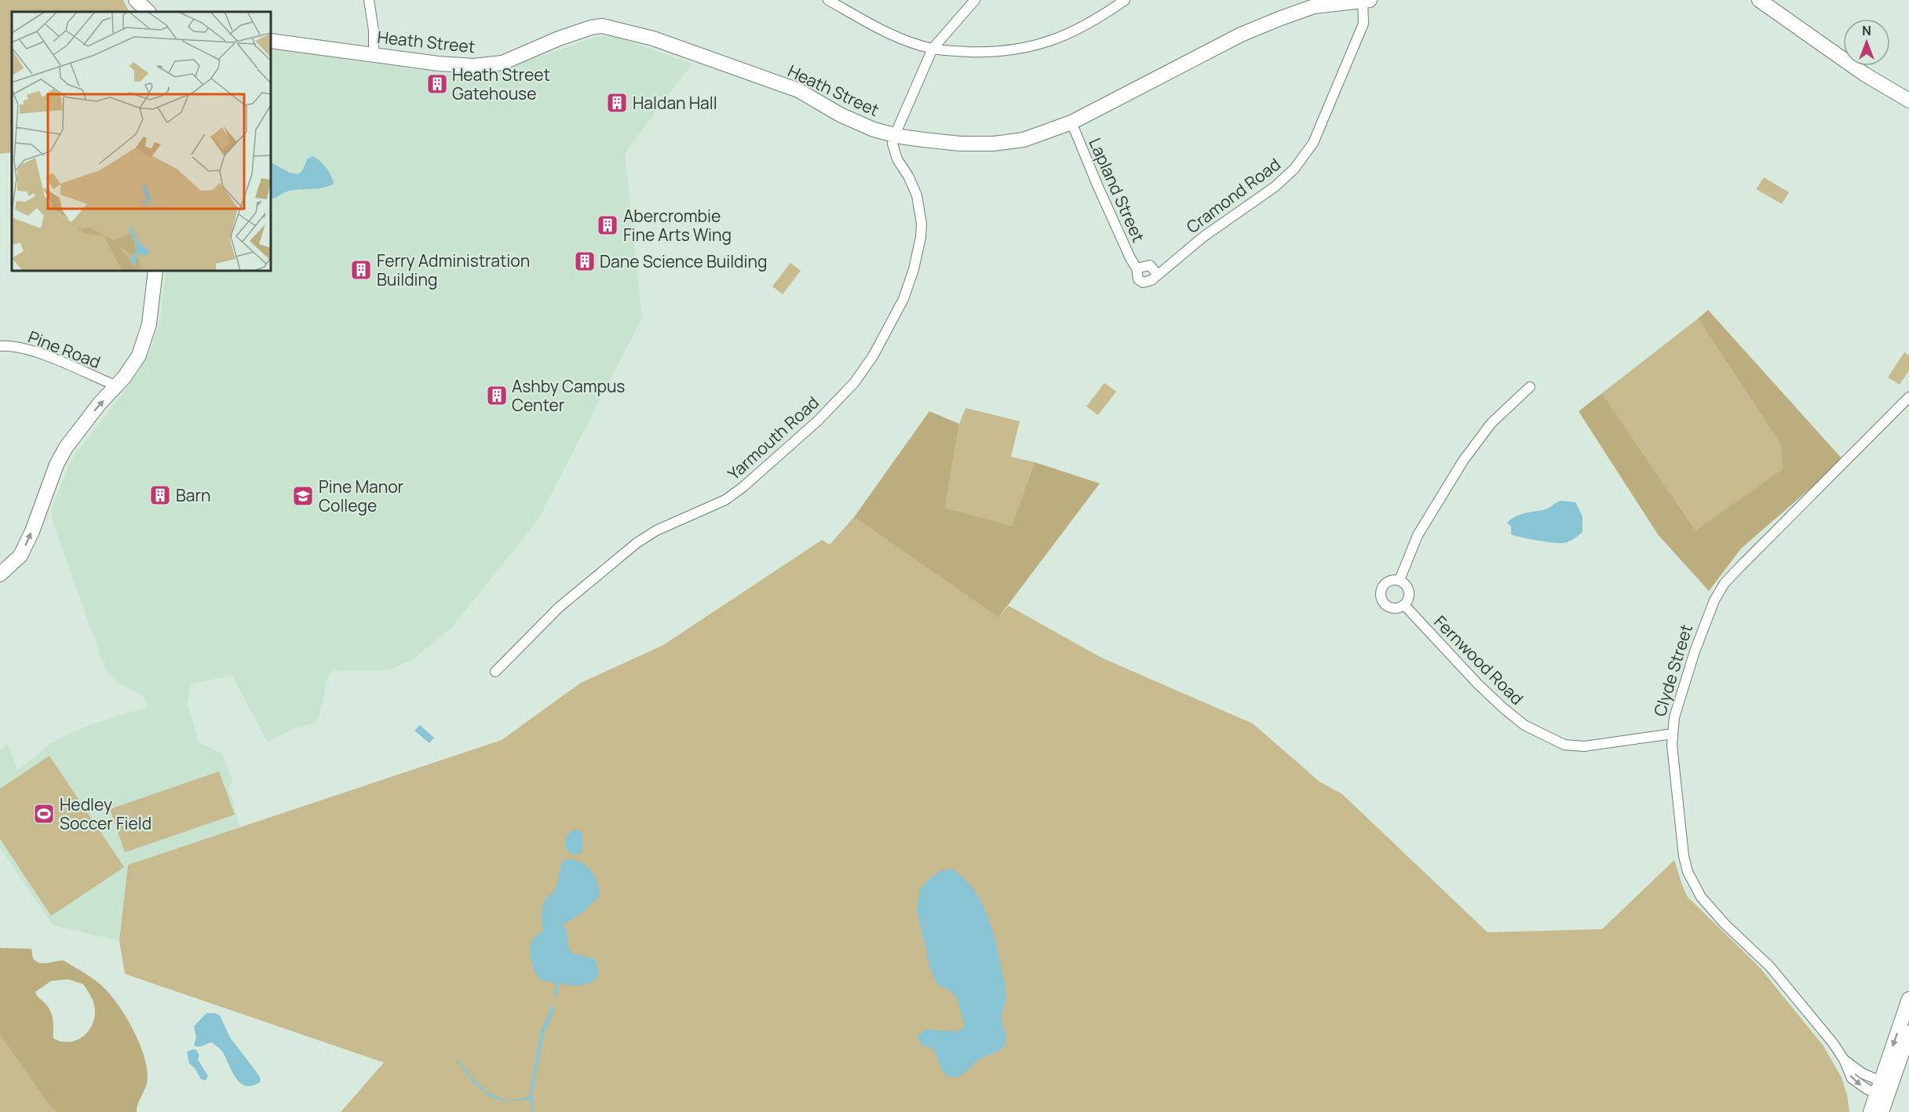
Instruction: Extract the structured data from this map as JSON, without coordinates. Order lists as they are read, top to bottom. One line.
{"streets":{"street":["Heath Street","Lapland Street","Cramond Road","Pine Road","Yarmouth Road","Fernwood Road","Clyde Street"]},"crossings":[["Heath Street","Lapland Street"],["Heath Street","Cramond Road"],["Heath Street","Yarmouth Road"],["Lapland Street","Cramond Road"],["Fernwood Road","Clyde Street"]],"places":{"building":["Heath Street Gatehouse","Haldan Hall","Abercrombie Fine Arts Wing","Dane Science Building","Ferry Administration Building","Ashby Campus Center","Barn"],"school or university":["Pine Manor College"],"sports":["Hedley Soccer Field"]},"north":"top"}
